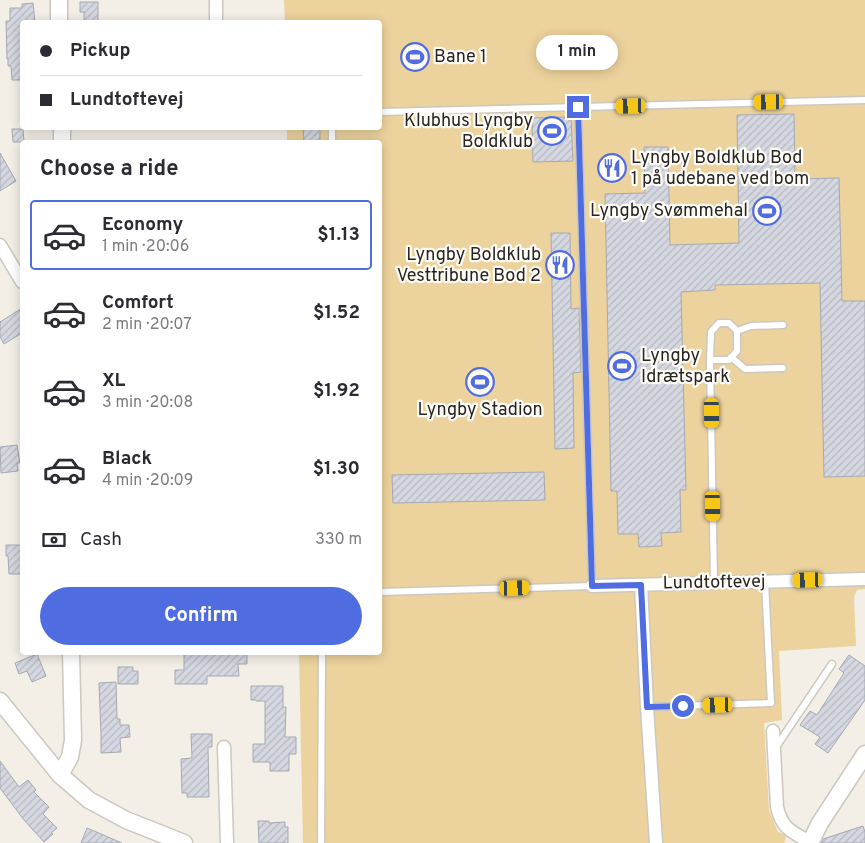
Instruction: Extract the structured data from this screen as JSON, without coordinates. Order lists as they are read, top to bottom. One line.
{"streets":{"street":["Lundtoftevej"]},"places":{"sports":["Bane 1","Klubhus Lyngby Boldklub","Lyngby Svømmehal","Lyngby Idrætspark","Lyngby Stadion"],"restaurant":["Lyngby Boldklub Bod 1 på udebane ved bom","Lyngby Boldklub Vesttribune Bod 2"]},"page":{"banner":["Pickup","Lundtoftevej"],"bubble":"1 min","heading":"Choose a ride","list":[{"name":"Economy","note":"1 min · 20:06","value":"$1.13"},{"name":"Comfort","note":"2 min · 20:07","value":"$1.52"},{"name":"XL","note":"3 min · 20:08","value":"$1.92"},{"name":"Black","note":"4 min · 20:09","value":"$1.30"}],"pay":["Cash","330 m"],"buttons":"Confirm"}}
